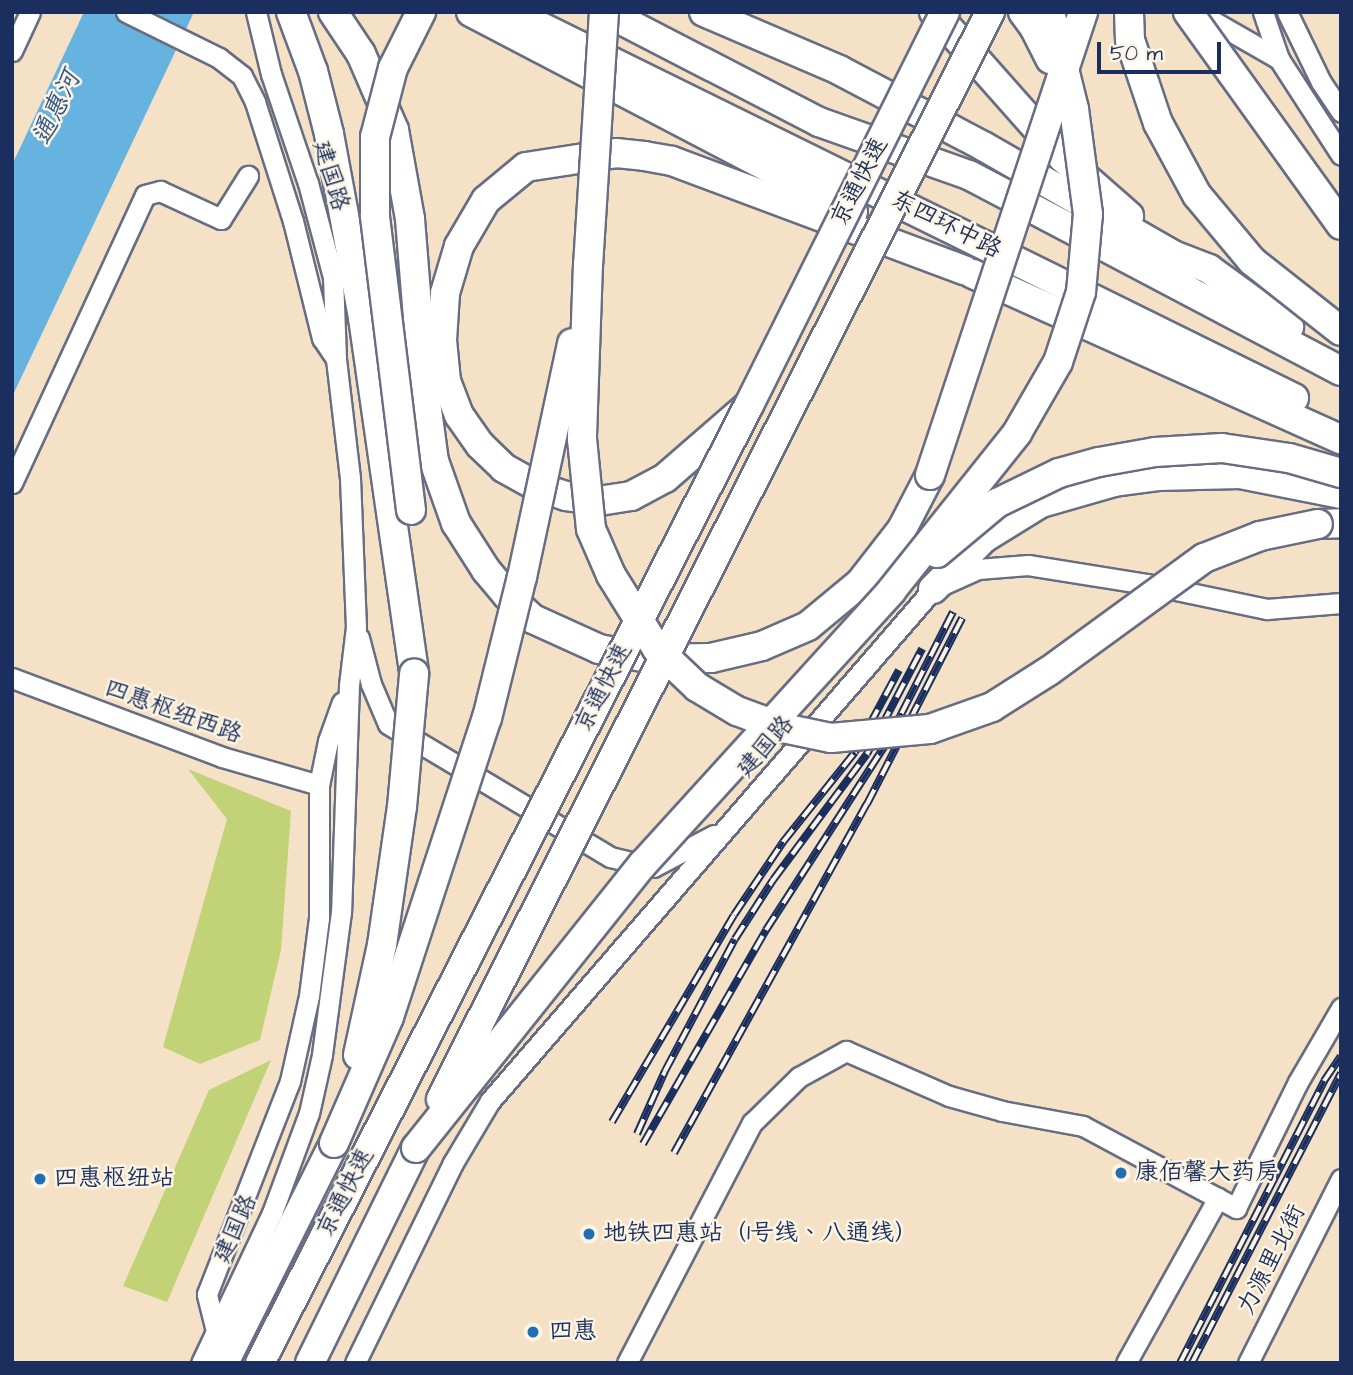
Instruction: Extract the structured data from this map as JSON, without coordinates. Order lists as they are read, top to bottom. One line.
{"streets":{"highway":["京通快速","东四环中路"],"street":["建国路","四惠枢纽西路","力源里北街"]},"water":["通惠河"],"places":["康佰馨大药房","四惠枢纽站","地铁四惠站（1号线、八通线）","四惠"],"scale_bar":"50 m"}
